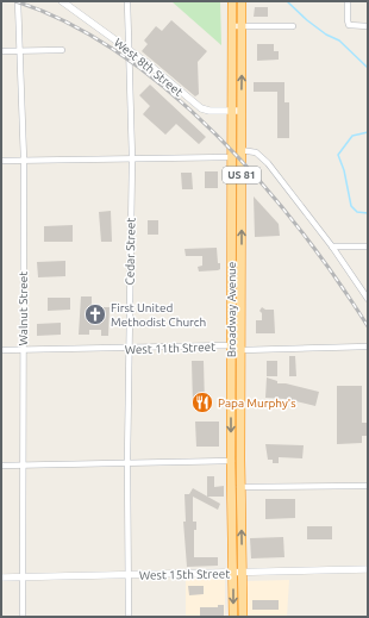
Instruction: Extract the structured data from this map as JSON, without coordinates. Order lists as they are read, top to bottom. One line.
{"streets":{"highway":["US 81","Broadway Avenue"],"street":["West 8th Street","Cedar Street","Walnut Street","West 11th Street","West 15th Street"]},"crossings":[["West 8th Street","Cedar Street"],["West 8th Street","Broadway Avenue"],["Cedar Street","West 11th Street"],["Cedar Street","West 15th Street"],["Walnut Street","West 11th Street"],["Walnut Street","West 15th Street"],["Broadway Avenue","West 11th Street"],["Broadway Avenue","West 15th Street"]],"places":{"church":["First United Methodist Church"],"restaurant":["Papa Murphy's"]}}
